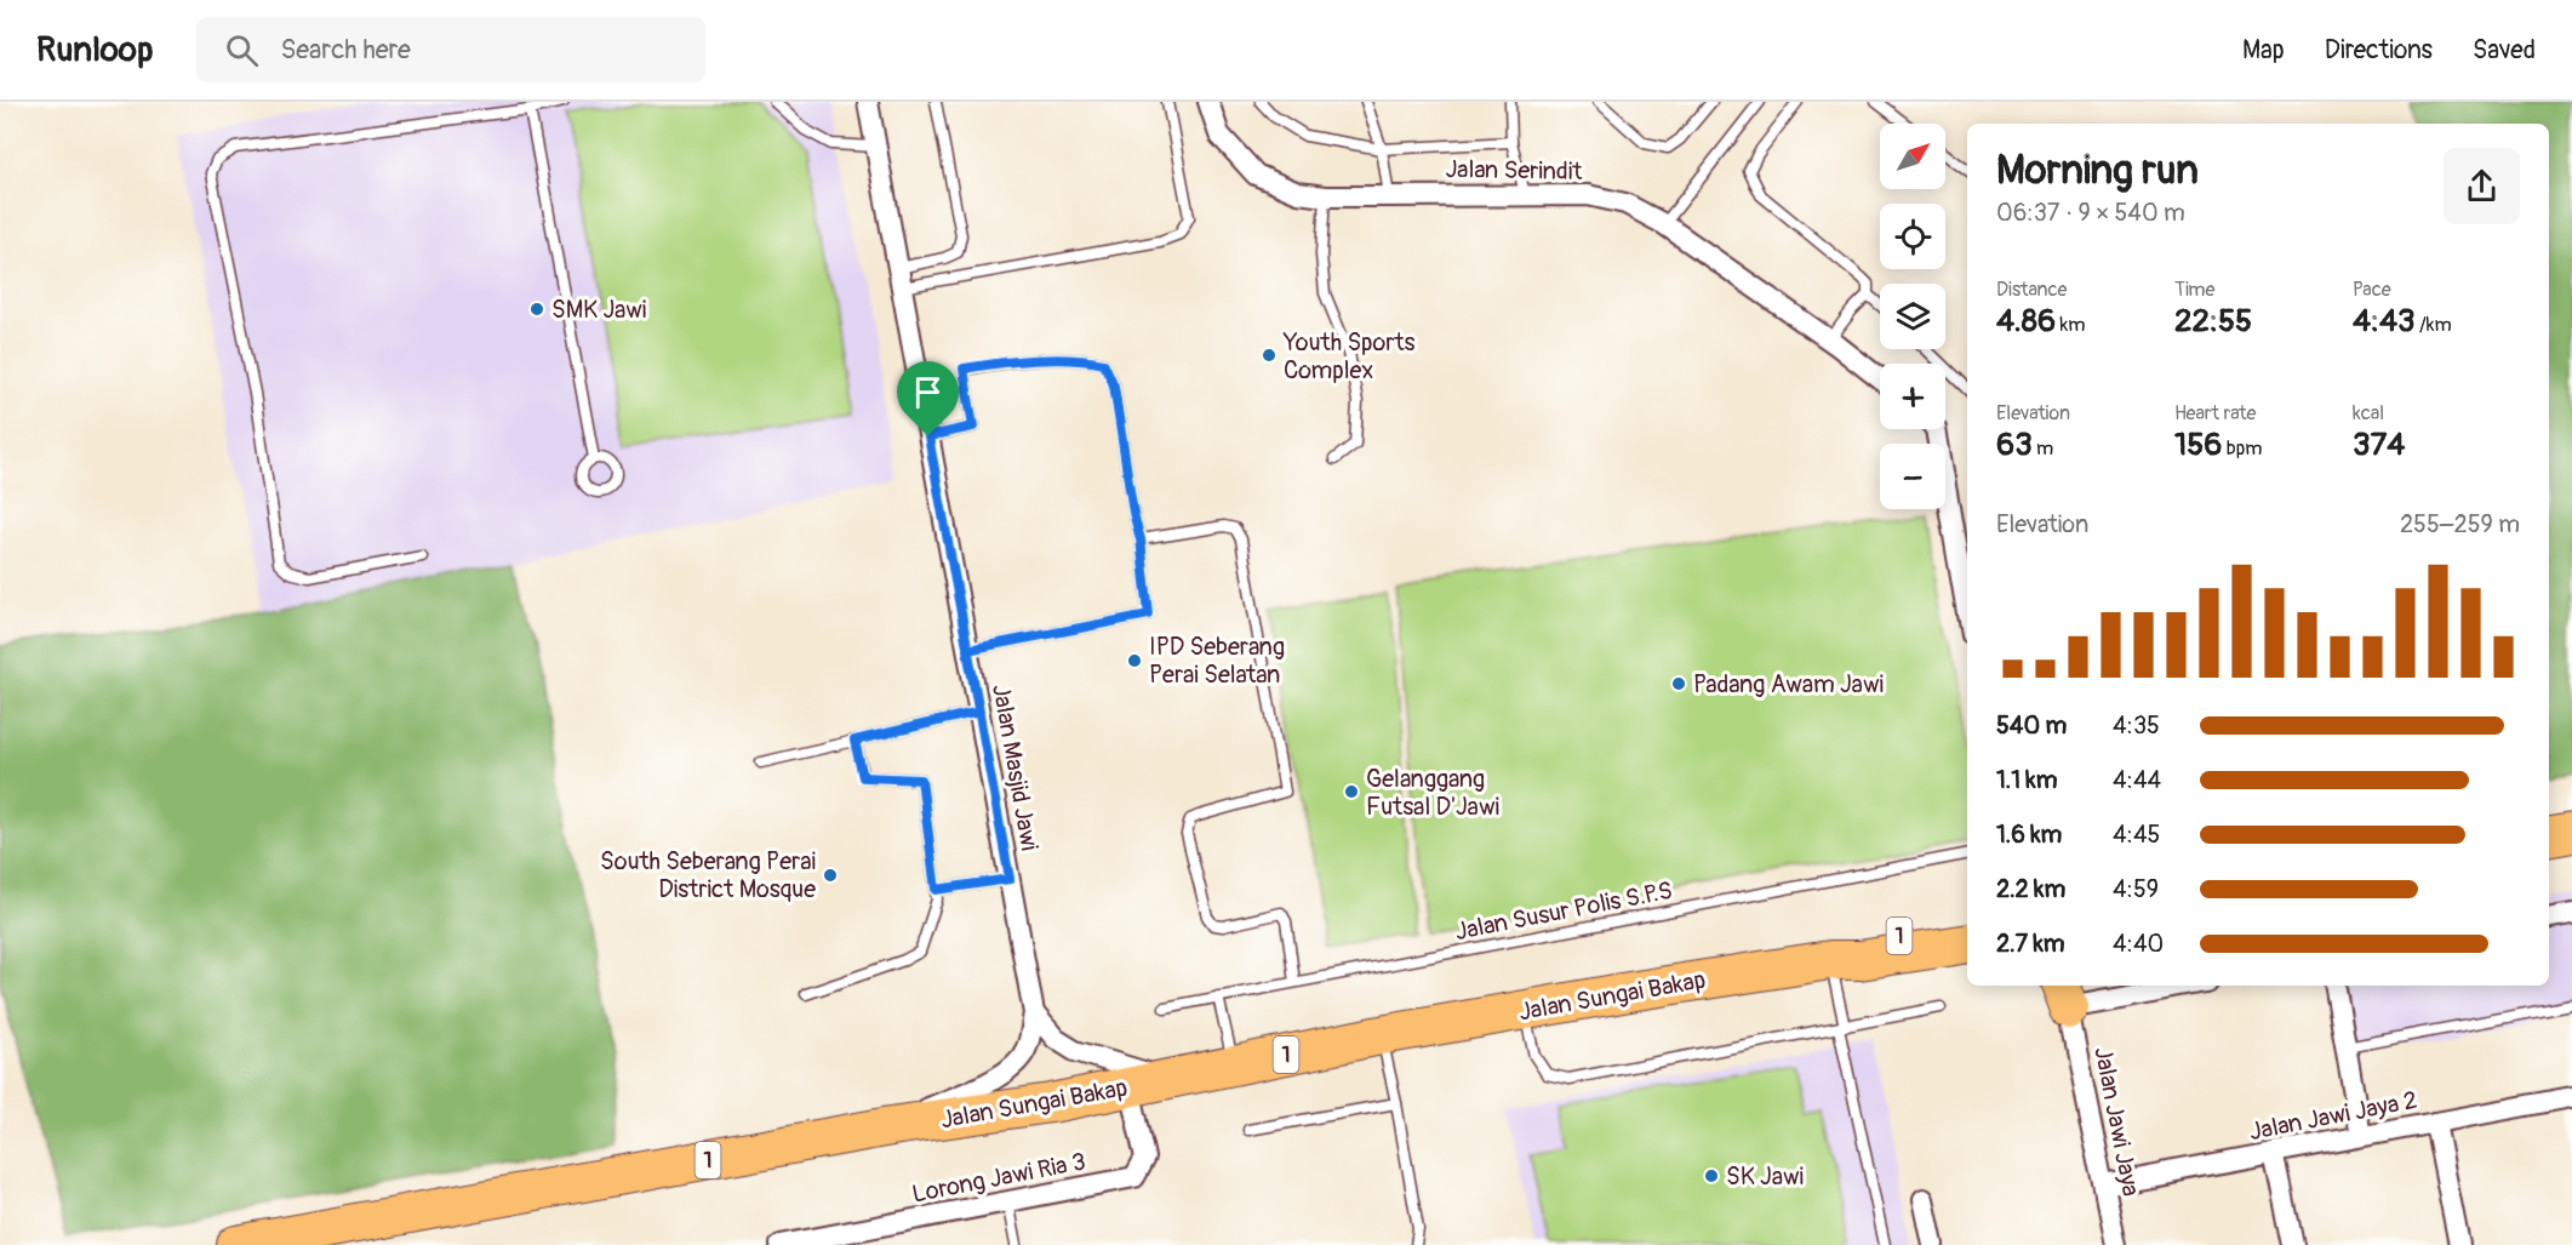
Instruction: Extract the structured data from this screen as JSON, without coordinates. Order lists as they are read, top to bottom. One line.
{"streets":{"highway":["1","Jalan Sungai Bakap"],"street":["Jalan Serindit","Jalan Masjid Jawi","Jalan Jawi Jaya 2","Jalan Jawi Jaya","Lorong Jawi Ria 3"],"lane":["Jalan Susur Polis S.P.S"]},"crossings":[["Jalan Masjid Jawi","Jalan Sungai Bakap"],["Jalan Sungai Bakap","Lorong Jawi Ria 3"],["Jalan Jawi Jaya 2","Jalan Jawi Jaya"]],"places":["SMK Jawi","Youth Sports Complex","IPD Seberang Perai Selatan","Padang Awam Jawi","Gelanggang Futsal D'Jawi","South Seberang Perai District Mosque","SK Jawi"],"north":"top right","page":{"header":"Runloop","search":"Search here","nav":["Map","Directions","Saved"],"map_buttons":["+","−"],"heading":["Morning run","06:37 · 9 × 540 m"],"stats":[["Distance","4.86 km"],["Time","22:55"],["Pace","4:43 /km"],["Elevation","63 m"],["Heart rate","156 bpm"],["kcal","374"]],"chart":["Elevation","255–259 m"],"list":[{"name":"540 m","note":"4:35"},{"name":"1.1 km","note":"4:44"},{"name":"1.6 km","note":"4:45"},{"name":"2.2 km","note":"4:59"},{"name":"2.7 km","note":"4:40"}]}}
